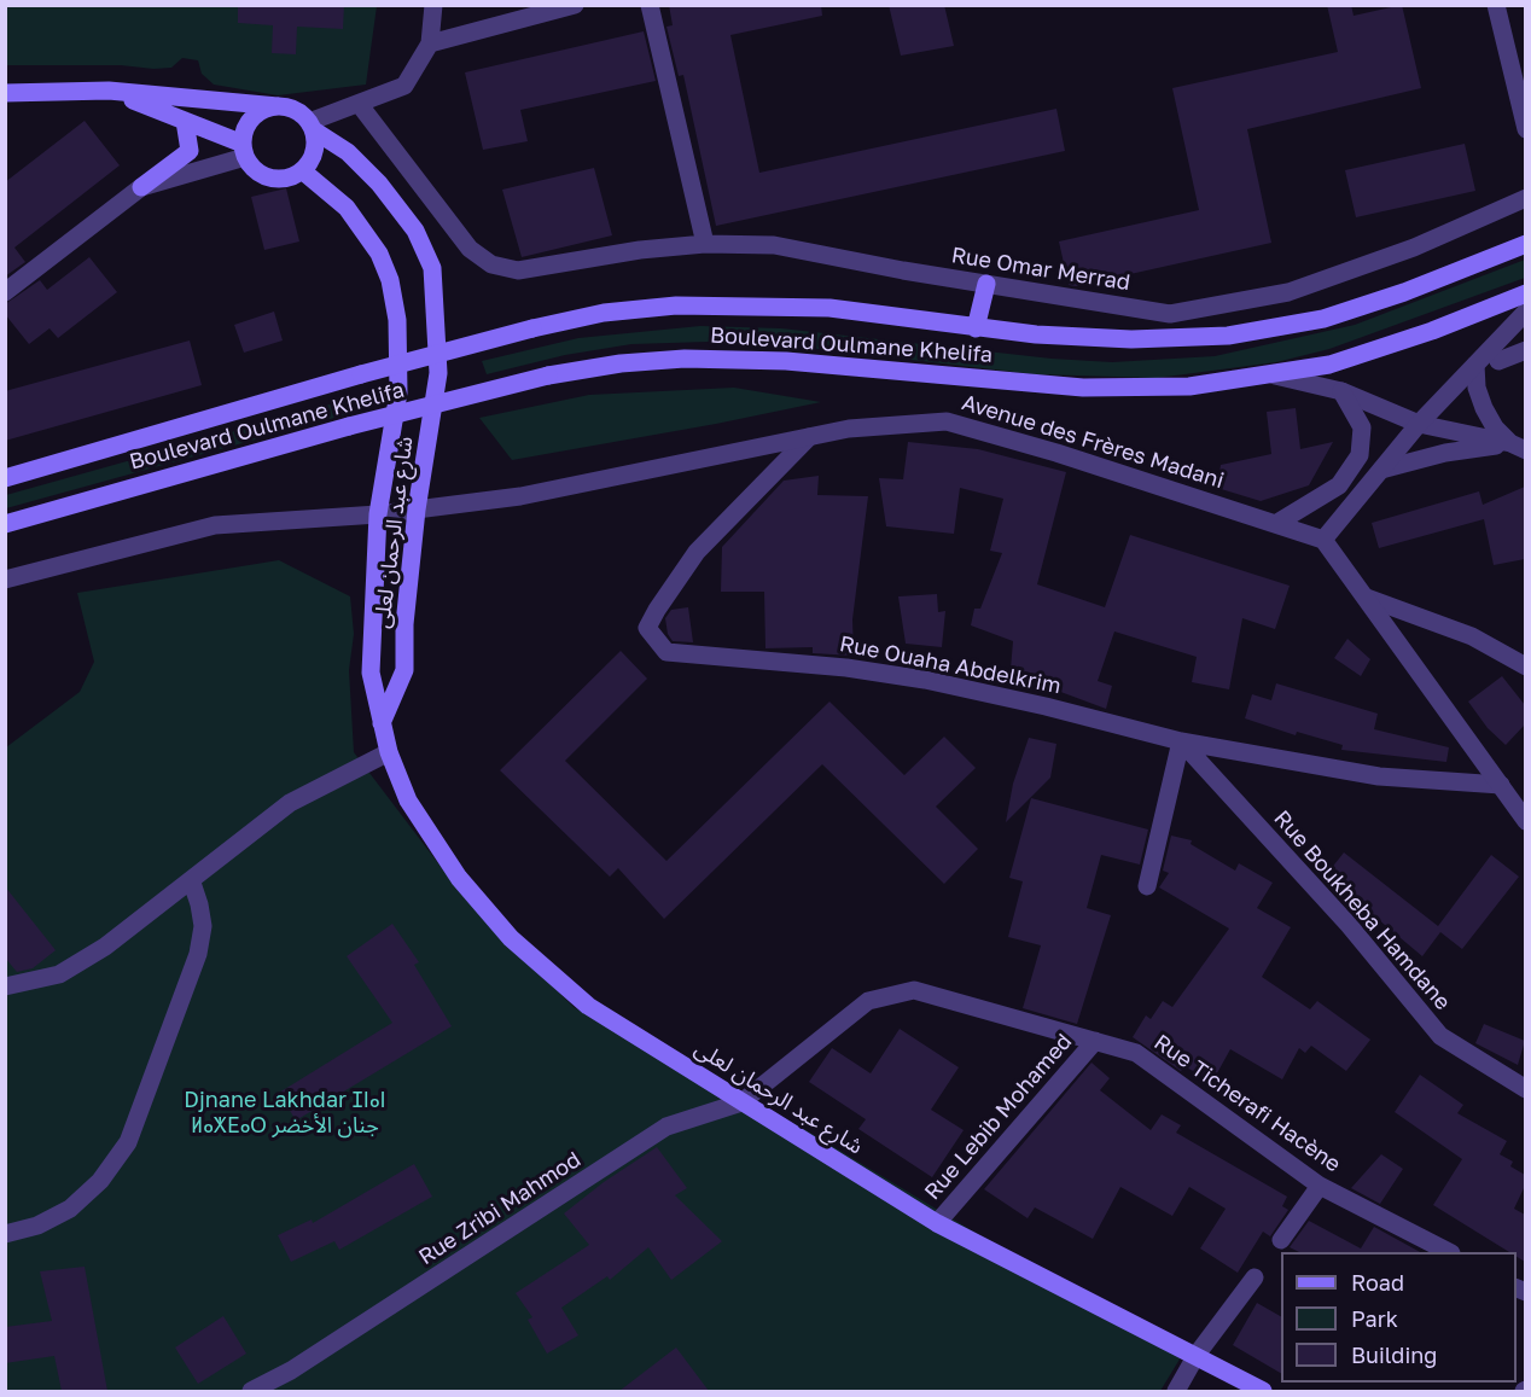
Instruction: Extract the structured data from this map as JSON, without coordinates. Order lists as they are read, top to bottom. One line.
{"streets":{"main road":["Boulevard Oulmane Khelifa","شارع عبد الرحمان لعلى"],"street":["Rue Omar Merrad","Avenue des Frères Madani","Rue Ouaha Abdelkrim","Rue Boukheba Hamdane","Rue Ticherafi Hacène","Rue Lebib Mohamed","Rue Zribi Mahmod"]},"crossings":[["Avenue des Frères Madani","شارع عبد الرحمان لعلى"],["Avenue des Frères Madani","Rue Ouaha Abdelkrim"],["شارع عبد الرحمان لعلى","Rue Ticherafi Hacène"],["شارع عبد الرحمان لعلى","Rue Lebib Mohamed"],["شارع عبد الرحمان لعلى","Rue Zribi Mahmod"],["Rue Ouaha Abdelkrim","Rue Boukheba Hamdane"],["Rue Ticherafi Hacène","Rue Lebib Mohamed"],["Rue Ticherafi Hacène","Rue Zribi Mahmod"]],"parks":["Djnane Lakhdar ⵊⵏⴰⵏ ⵍⴰⵅⴹⴰⵔ جنان الأخضر"],"legend":["Road","Park","Building"]}
